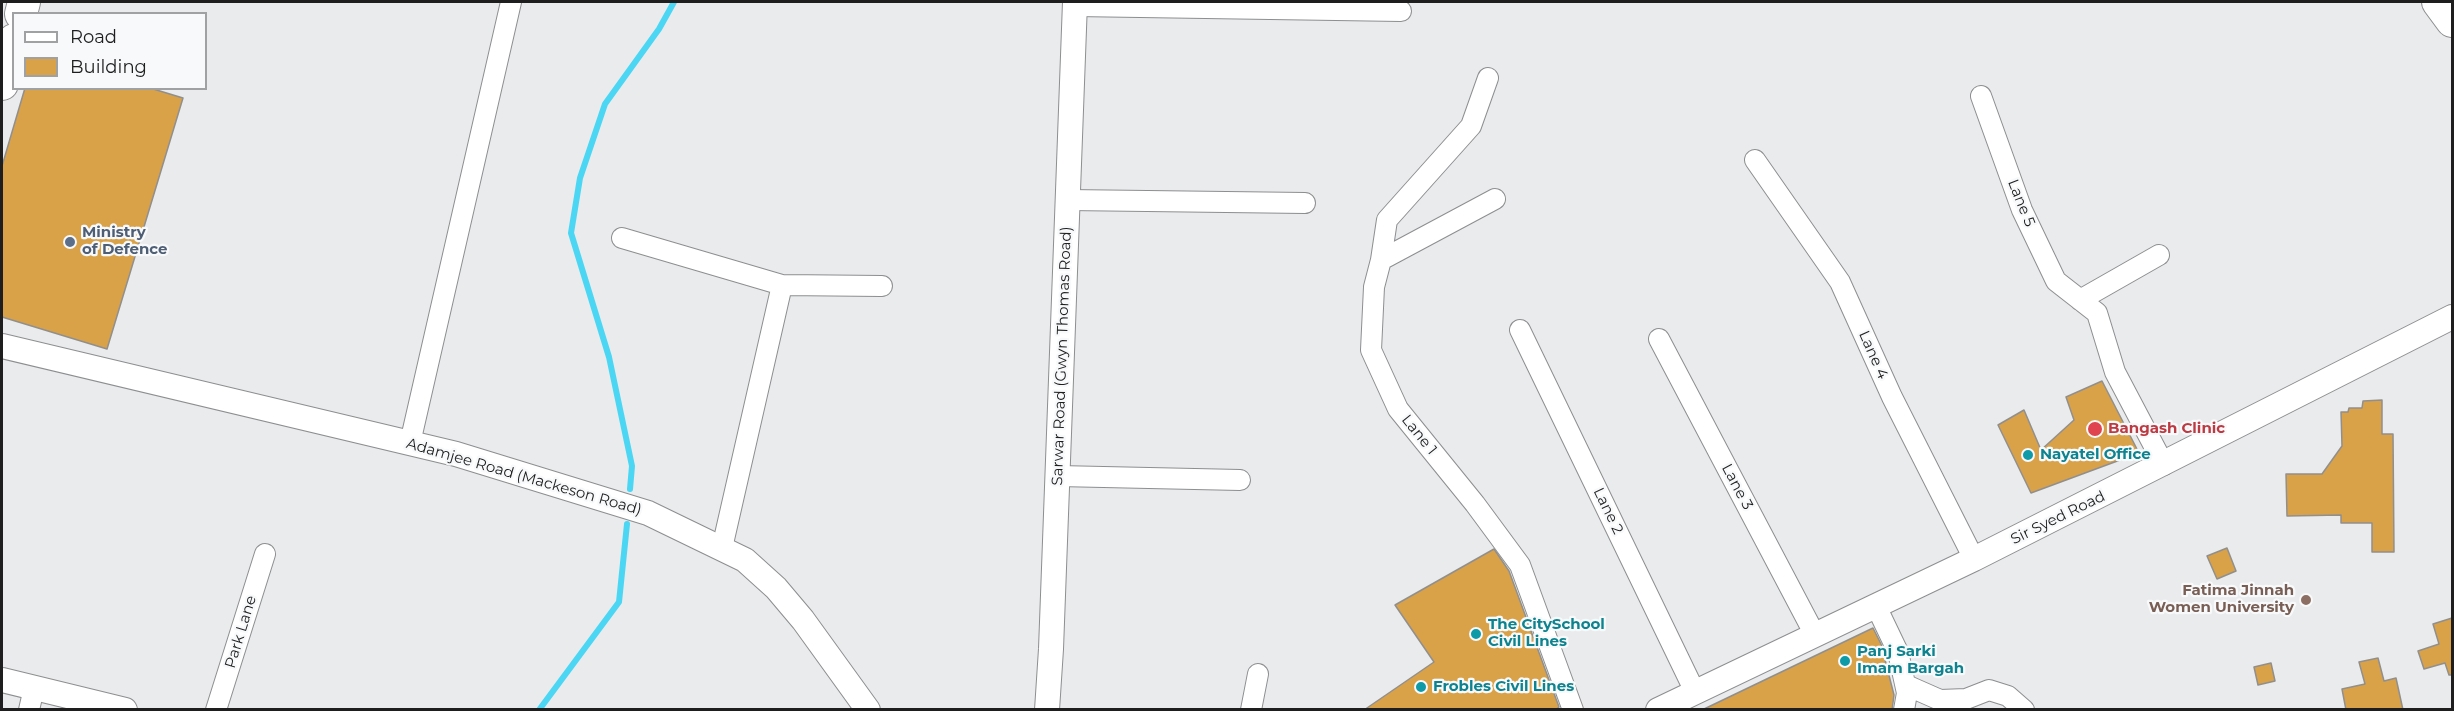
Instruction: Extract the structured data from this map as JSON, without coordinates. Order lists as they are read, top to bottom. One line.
{"streets":{"street":["Lane 5","Lane 4","Sarwar Road (Gwyn Thomas Road)","Lane 1","Adamjee Road (Mackeson Road)","Lane 3","Lane 2","Sir Syed Road","Park Lane"]},"crossings":[["Lane 5","Sir Syed Road"],["Lane 4","Sir Syed Road"],["Lane 3","Sir Syed Road"],["Lane 2","Sir Syed Road"]],"places":["Ministry of Defence","Bangash Clinic","Nayatel Office","Fatima Jinnah Women University","The CitySchool Civil Lines","Panj Sarki Imam Bargah","Frobles Civil Lines"],"legend":["Road","Building"]}
